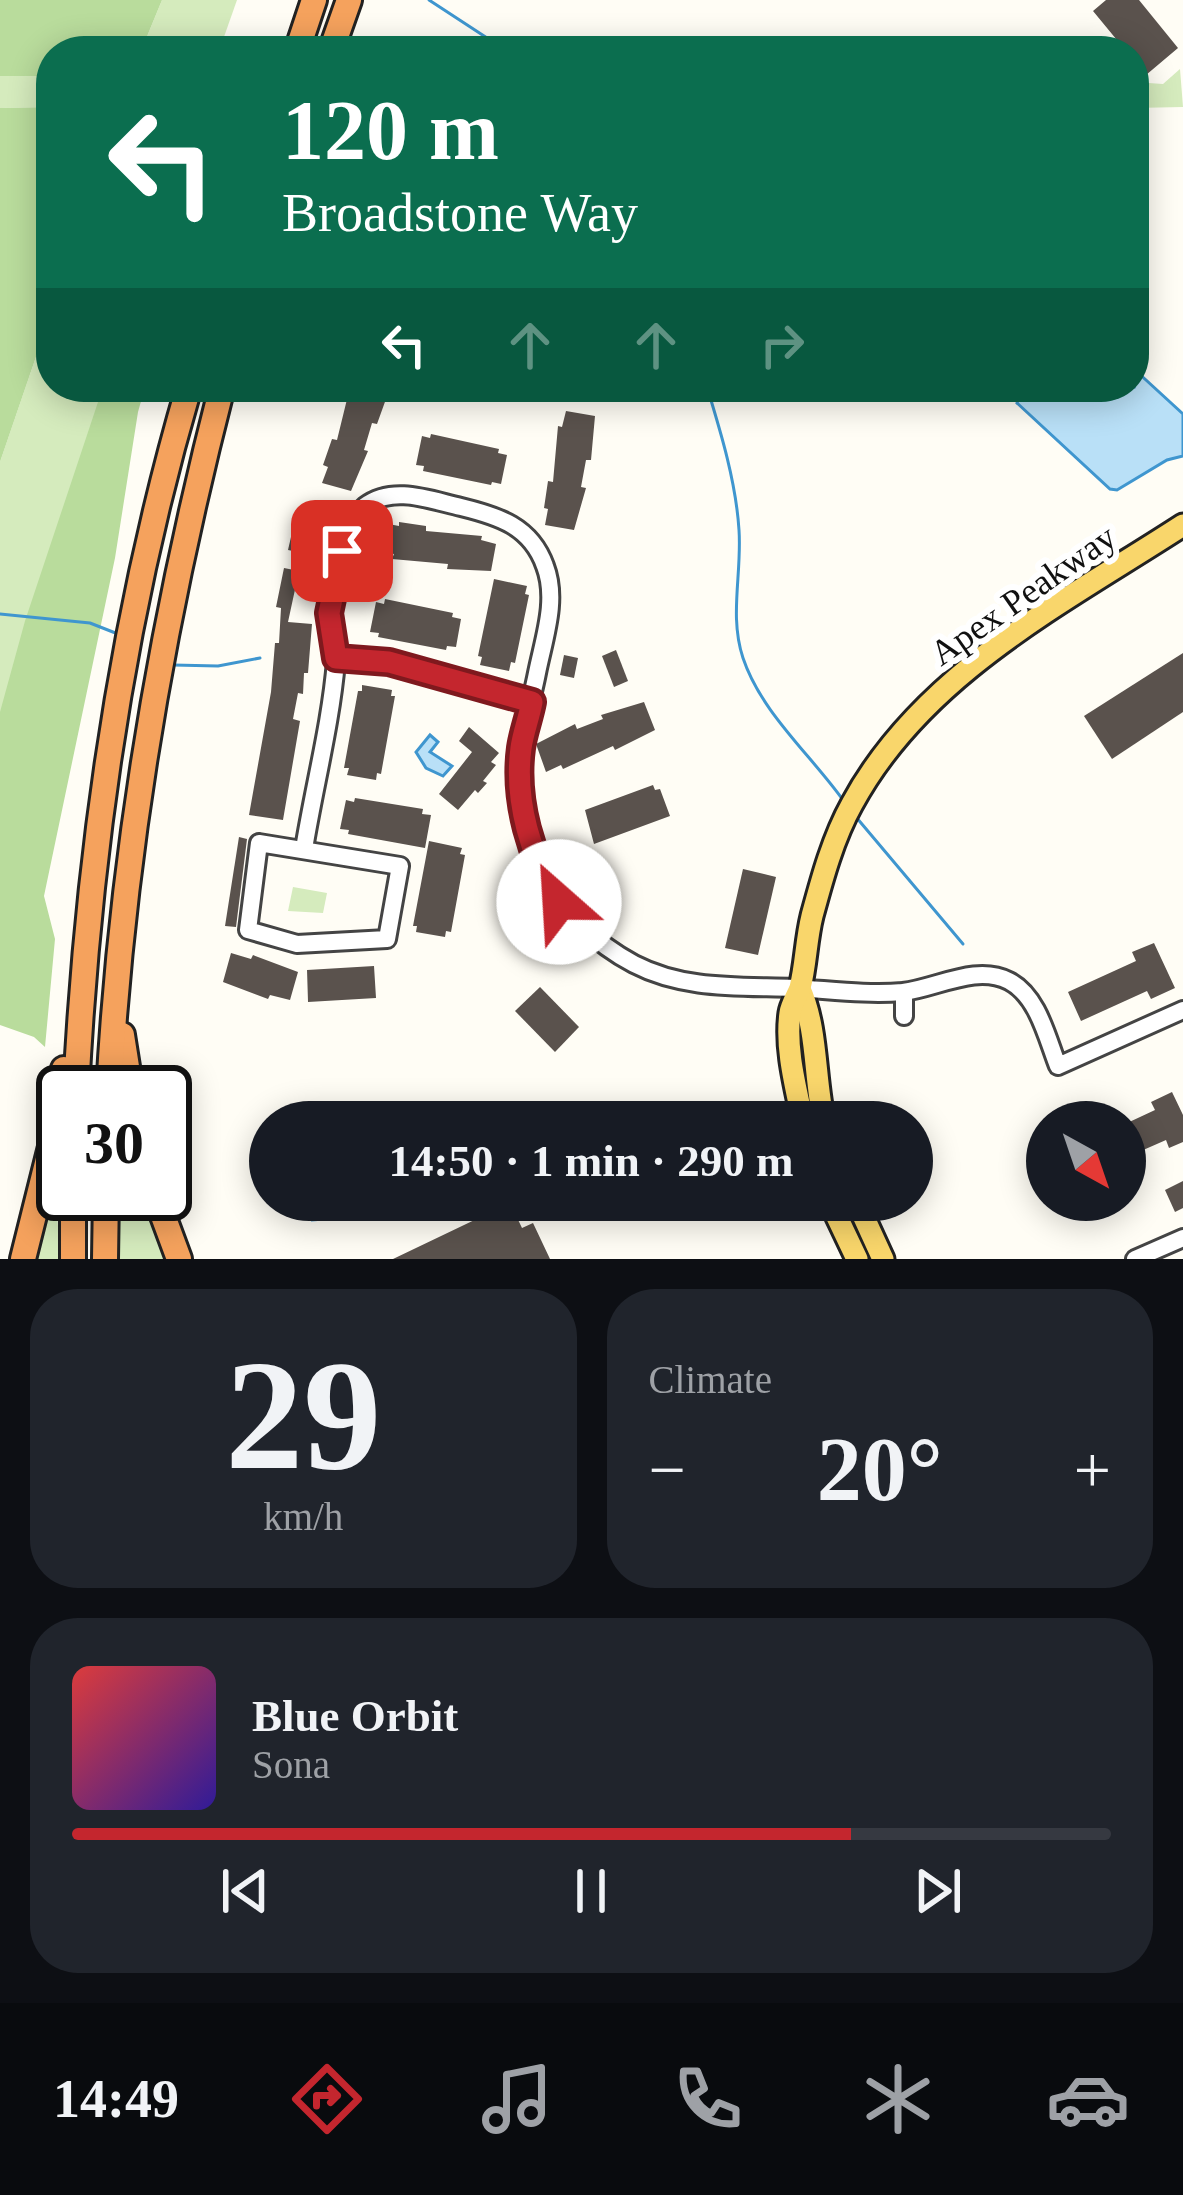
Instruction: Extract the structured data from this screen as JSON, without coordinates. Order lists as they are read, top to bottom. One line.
{"streets":{"main road":["Apex Peakway"]},"north":"bottom right","page":{"turn":["120 m","Broadstone Way"],"limit":"30","trip":"14:50 · 1 min · 290 m","tile":[["29","km/h"],"Climate"],"heat":["−","20°","+"],"song":["Blue Orbit","Sona"],"tabs":"14:49"}}
